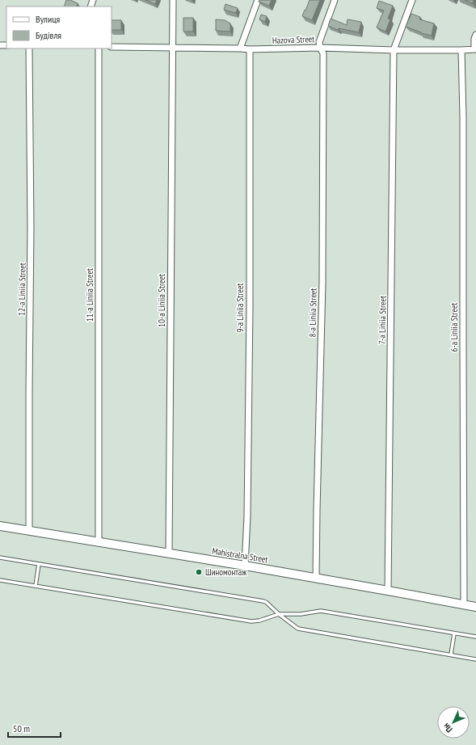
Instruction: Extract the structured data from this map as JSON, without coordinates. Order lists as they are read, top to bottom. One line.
{"streets":{"street":["Hazova Street","12-a Liniia Street","11-a Liniia Street","10-a Liniia Street","9-a Liniia Street","8-a Liniia Street","7-a Liniia Street","6-a Liniia Street","Mahistralna Street"]},"crossings":[["Hazova Street","10-a Liniia Street"],["Hazova Street","9-a Liniia Street"],["Hazova Street","8-a Liniia Street"],["Hazova Street","7-a Liniia Street"],["Hazova Street","6-a Liniia Street"],["12-a Liniia Street","Mahistralna Street"],["11-a Liniia Street","Mahistralna Street"],["10-a Liniia Street","Mahistralna Street"],["9-a Liniia Street","Mahistralna Street"],["8-a Liniia Street","Mahistralna Street"],["7-a Liniia Street","Mahistralna Street"],["6-a Liniia Street","Mahistralna Street"]],"places":["Шиномонтаж"],"legend":["Вулиця","Будівля"],"scale_bar":"50 m","north":"bottom left"}
